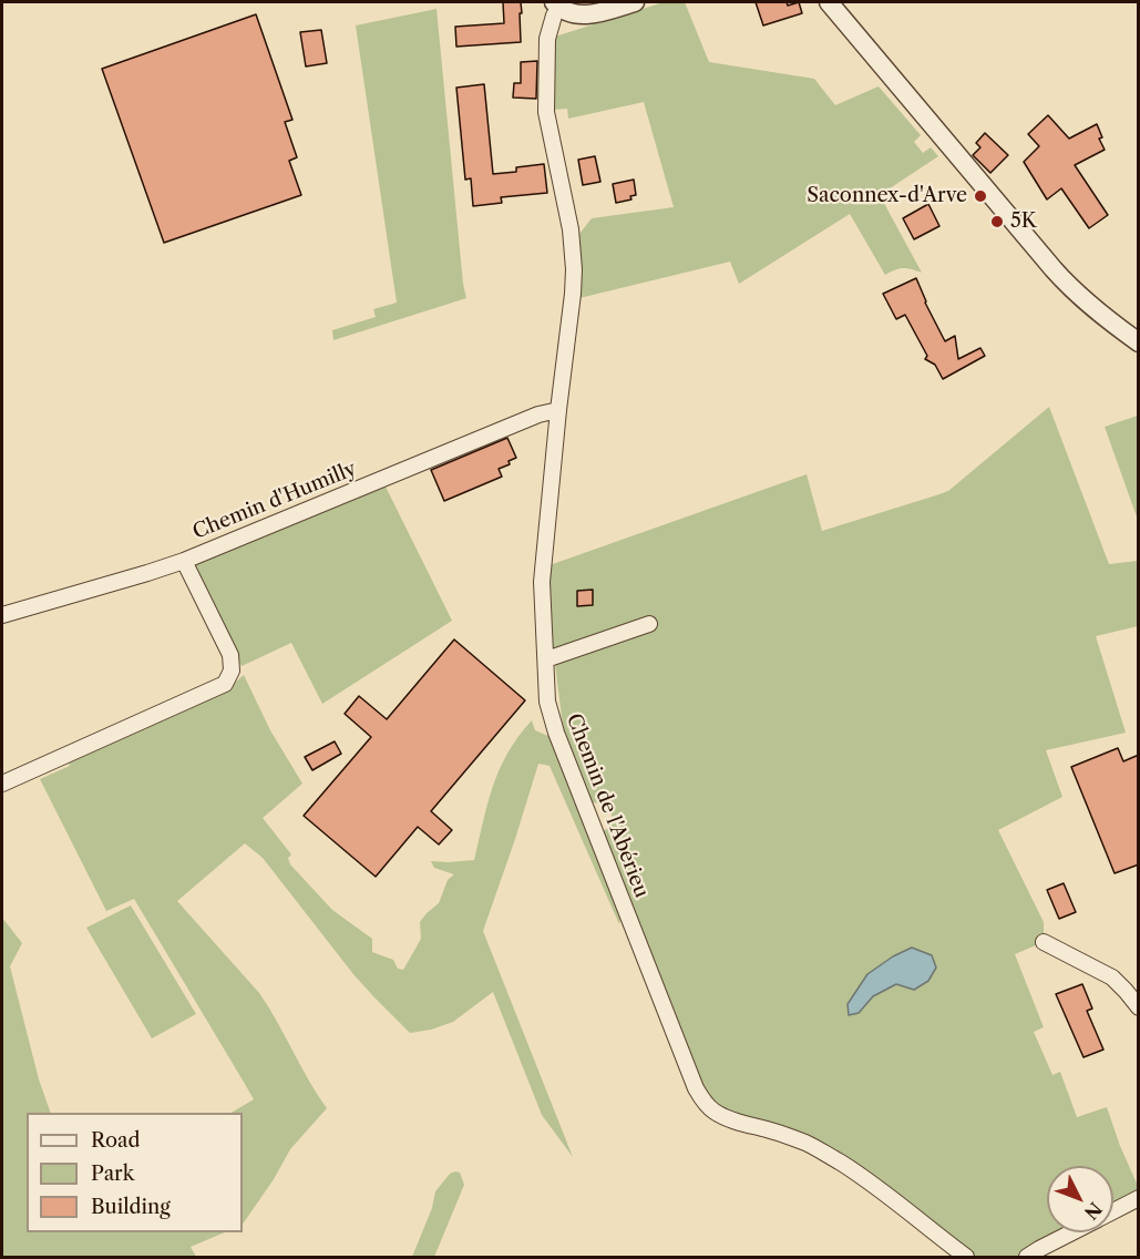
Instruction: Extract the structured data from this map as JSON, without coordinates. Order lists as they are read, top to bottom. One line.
{"streets":{"street":["Chemin d'Humilly","Chemin de l'Abérieu"]},"crossings":[["Chemin d'Humilly","Chemin de l'Abérieu"]],"places":["Saconnex-d'Arve","5K"],"legend":["Road","Park","Building"],"north":"bottom right"}
